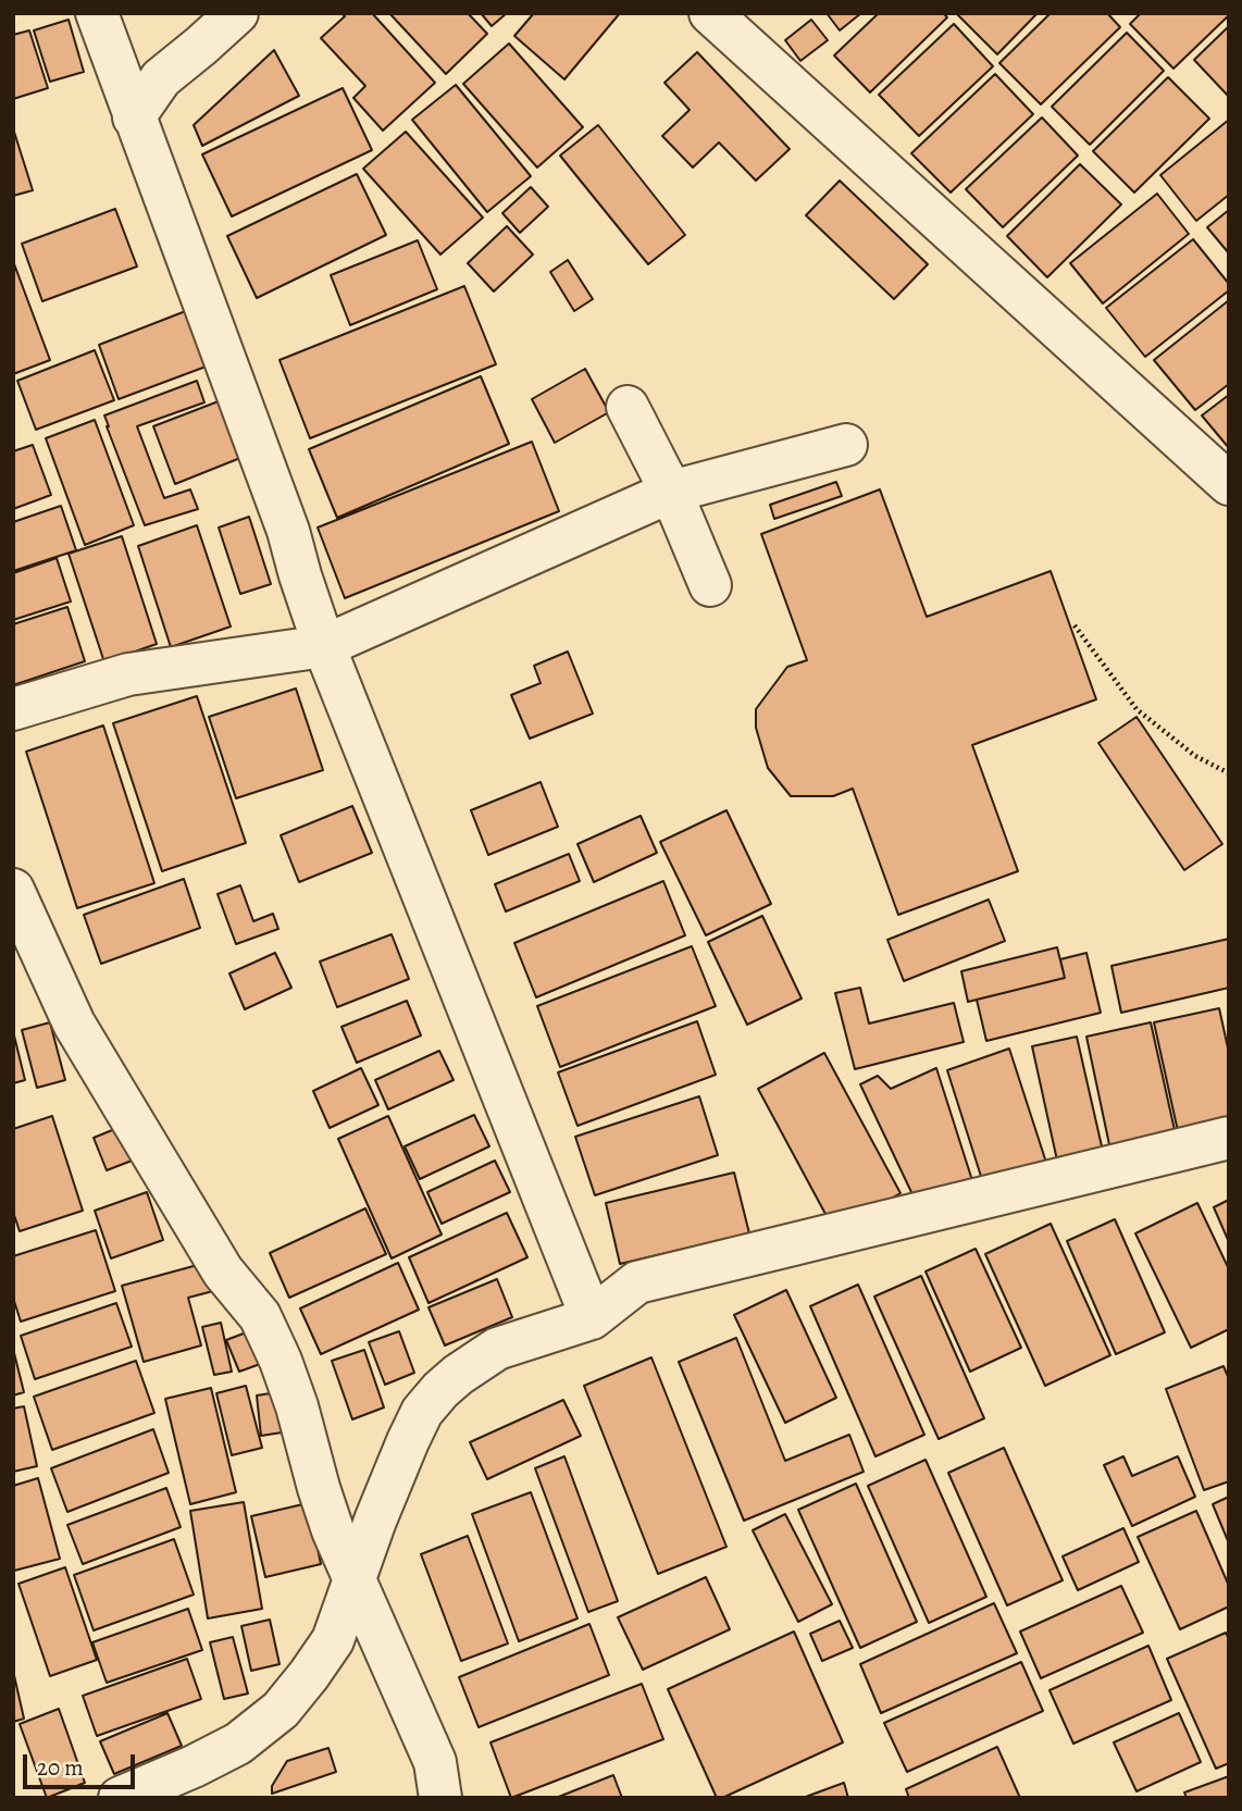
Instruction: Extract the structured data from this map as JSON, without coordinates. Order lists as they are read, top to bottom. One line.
{"scale_bar":"20 m"}
